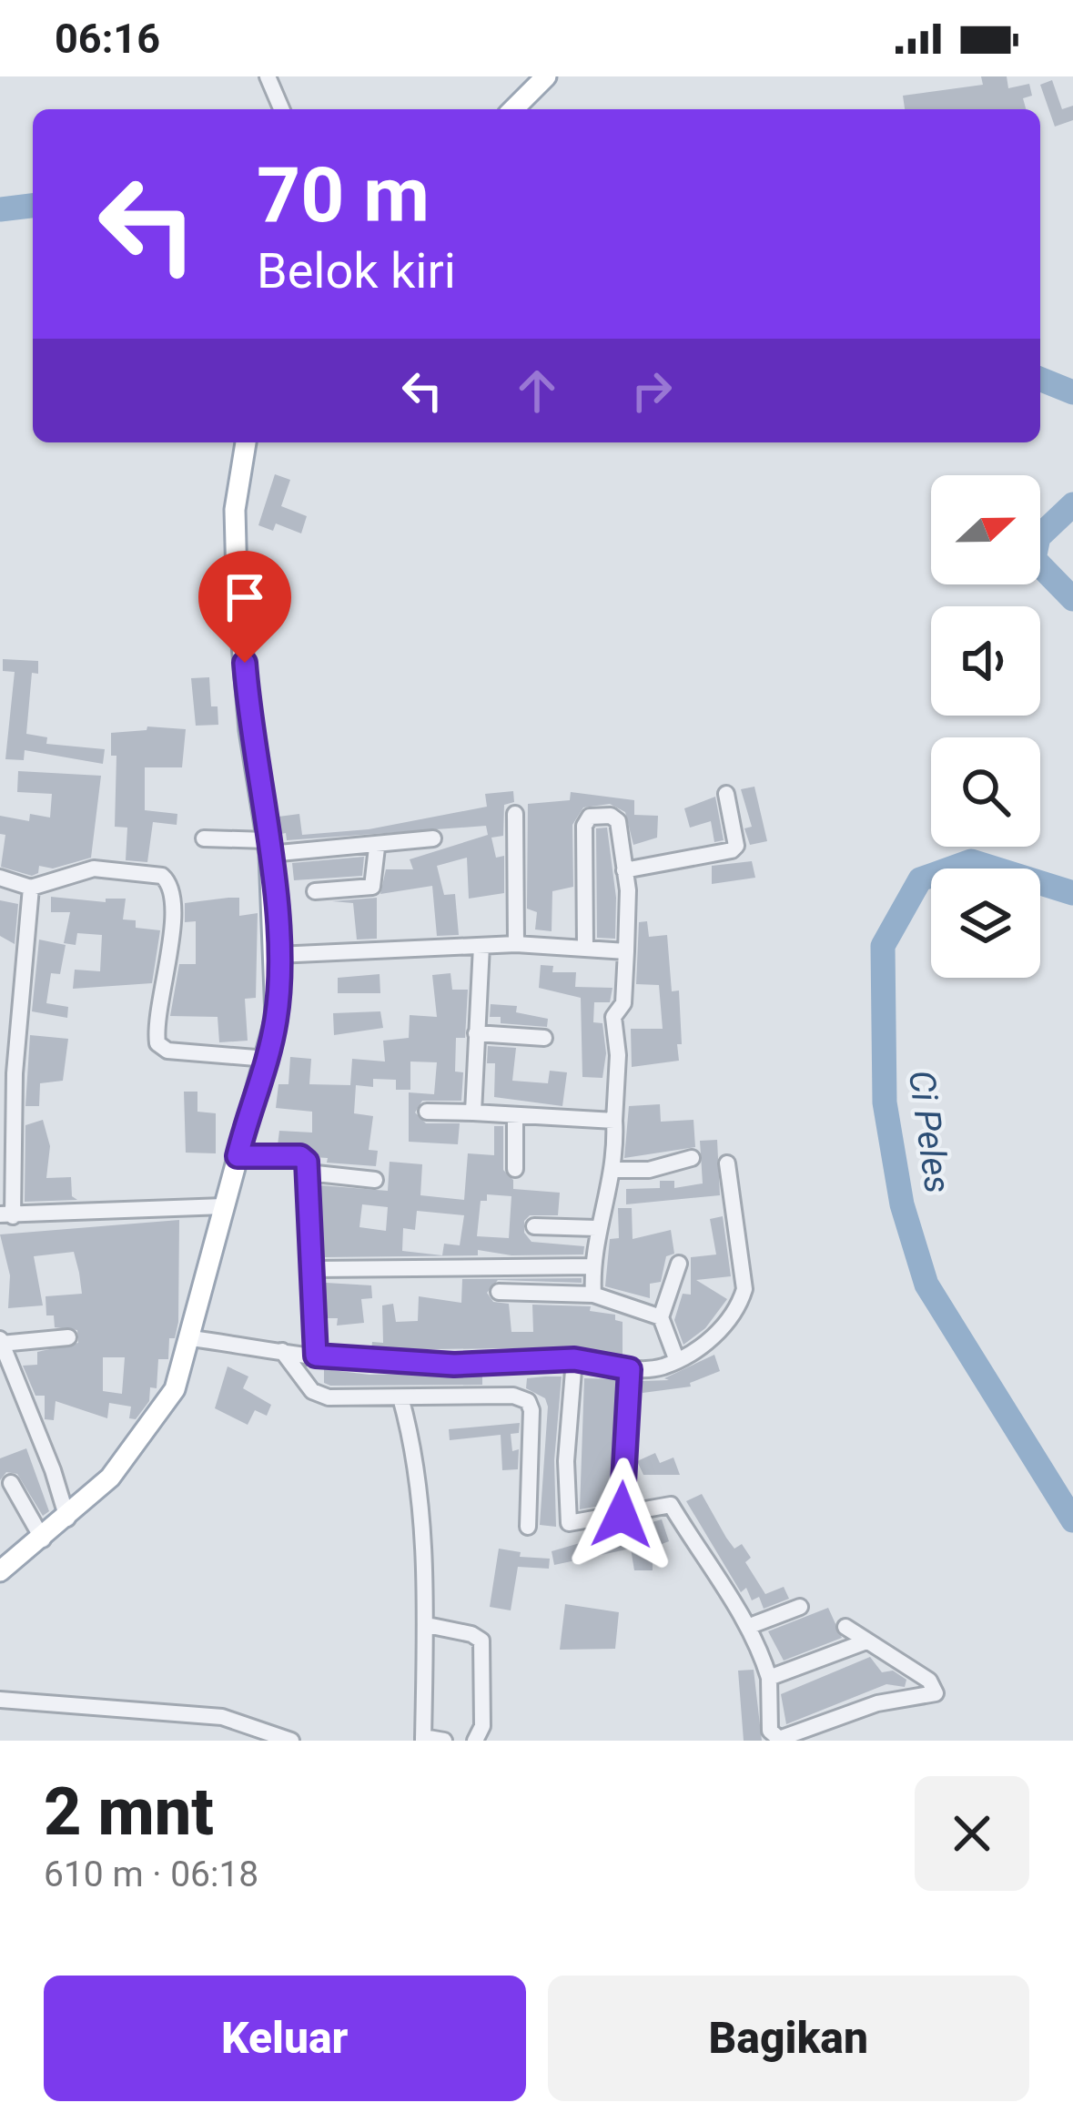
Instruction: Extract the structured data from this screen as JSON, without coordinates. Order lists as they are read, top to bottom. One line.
{"water":["Ci Peles"],"north":"right","page":{"status":"06:16","turn":["70 m","Belok kiri"],"heading":["2 mnt","610 m · 06:18"],"buttons":["Keluar","Bagikan"]}}
